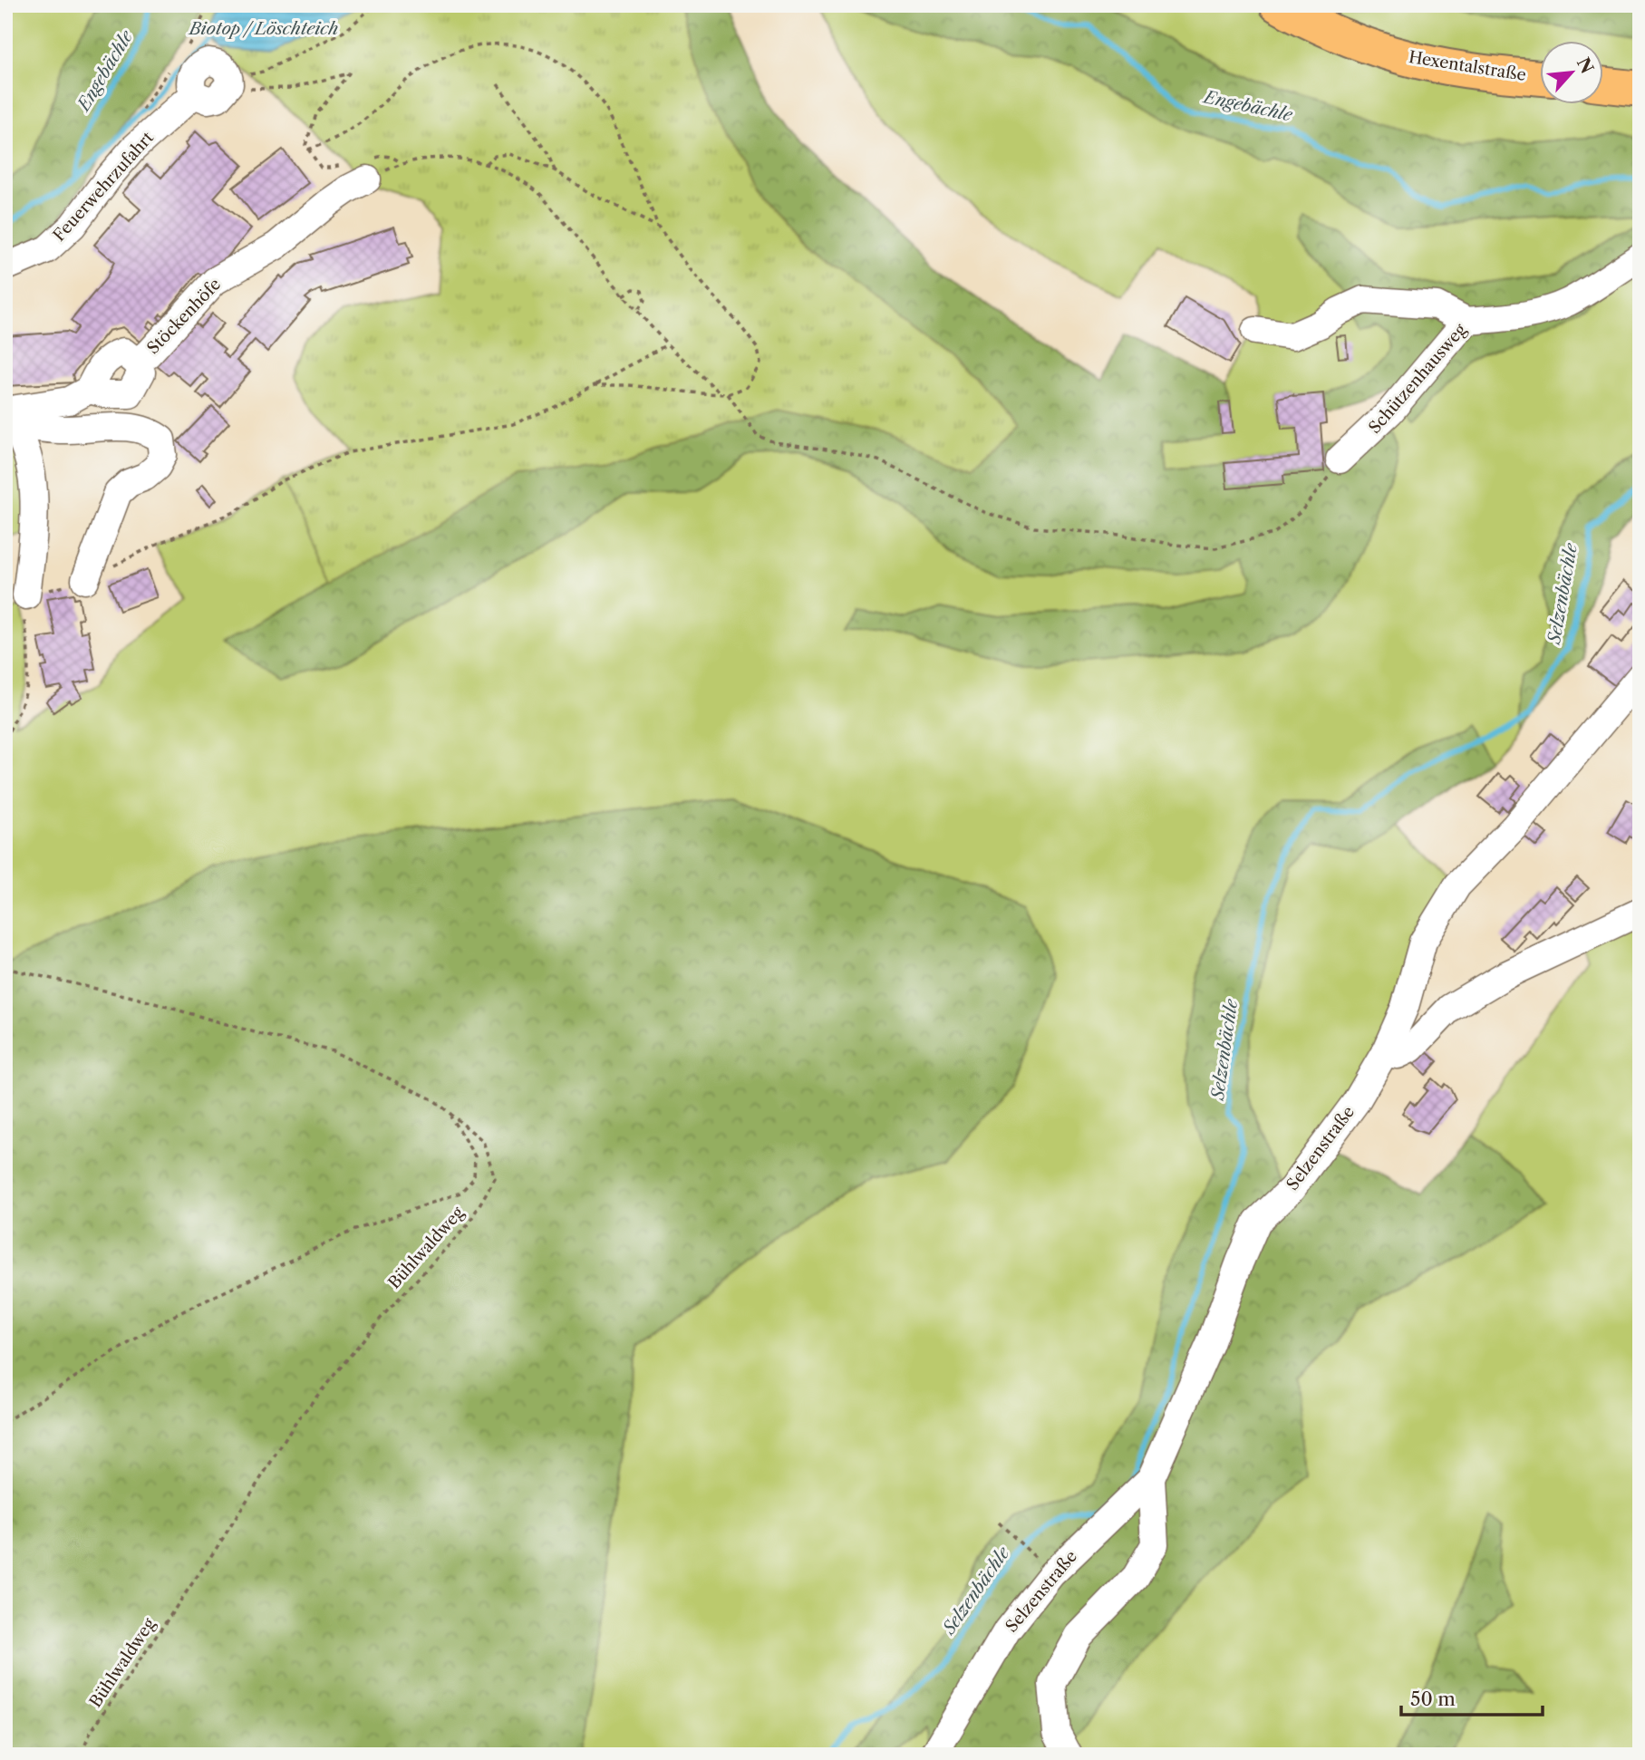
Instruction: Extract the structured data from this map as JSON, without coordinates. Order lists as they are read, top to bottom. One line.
{"streets":{"main road":["Hexentalstraße"],"street":["Feuerwehrzufahrt","Stöckenhöfe","Schützenhausweg","Selzenstraße"],"path":["Bühlwaldweg"]},"water":["Biotop / Löschteich","Engebächle","Selzenbächle"],"scale_bar":"50 m","north":"top right"}
